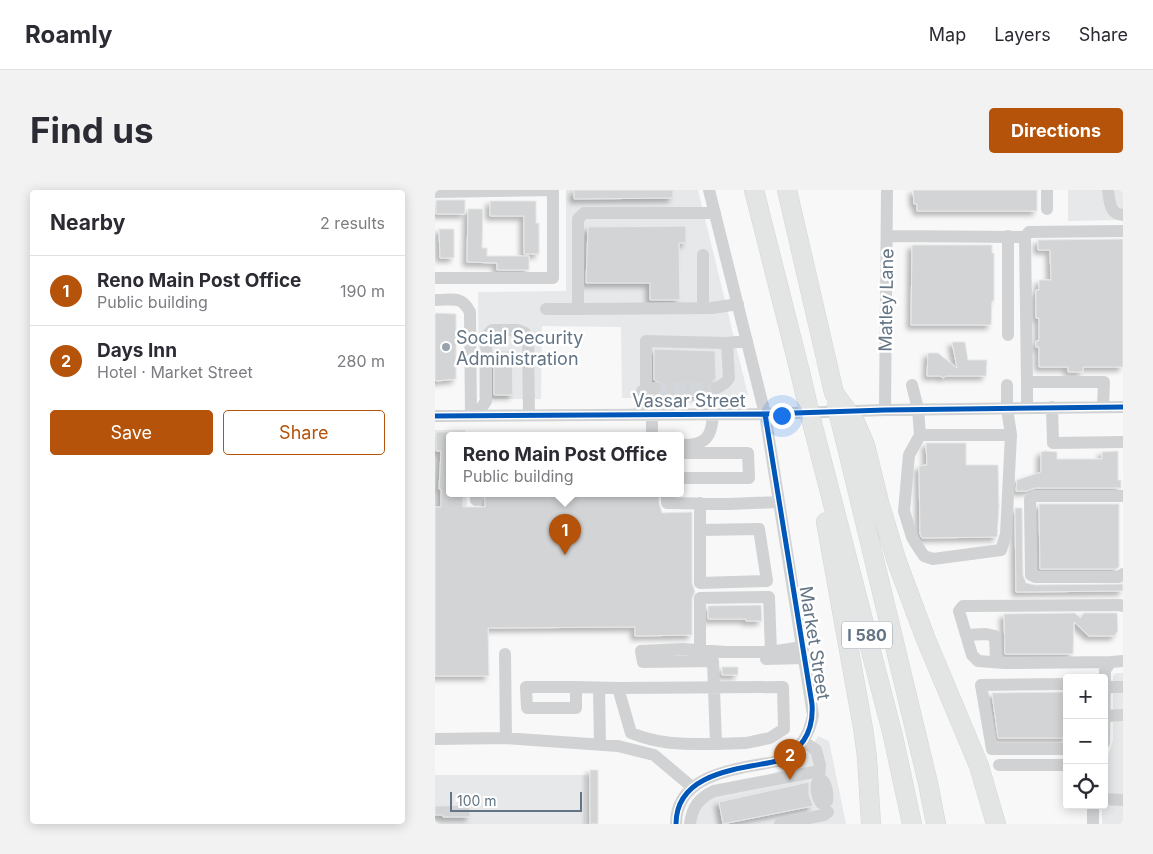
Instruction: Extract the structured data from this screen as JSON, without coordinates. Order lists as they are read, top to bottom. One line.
{"streets":{"highway":["I 580"],"street":["Matley Lane","Vassar Street","Market Street"]},"crossings":[["Matley Lane","Vassar Street"],["Vassar Street","Market Street"]],"places":["Social Security Administration"],"scale_bar":"100 m","page":{"header":"Roamly","nav":["Map","Layers","Share"],"buttons":["Directions",["Save","Share"]],"title":"Find us","heading":["Nearby","2 results"],"list":[{"mark":"1","name":"Reno Main Post Office","note":"Public building","value":"190 m"},{"mark":"2","name":"Days Inn","note":"Hotel · Market Street","value":"280 m"}],"popup":["Reno Main Post Office","Public building"],"pins":["1","2"],"map_buttons":["+","−"],"scale":"100 m"}}
